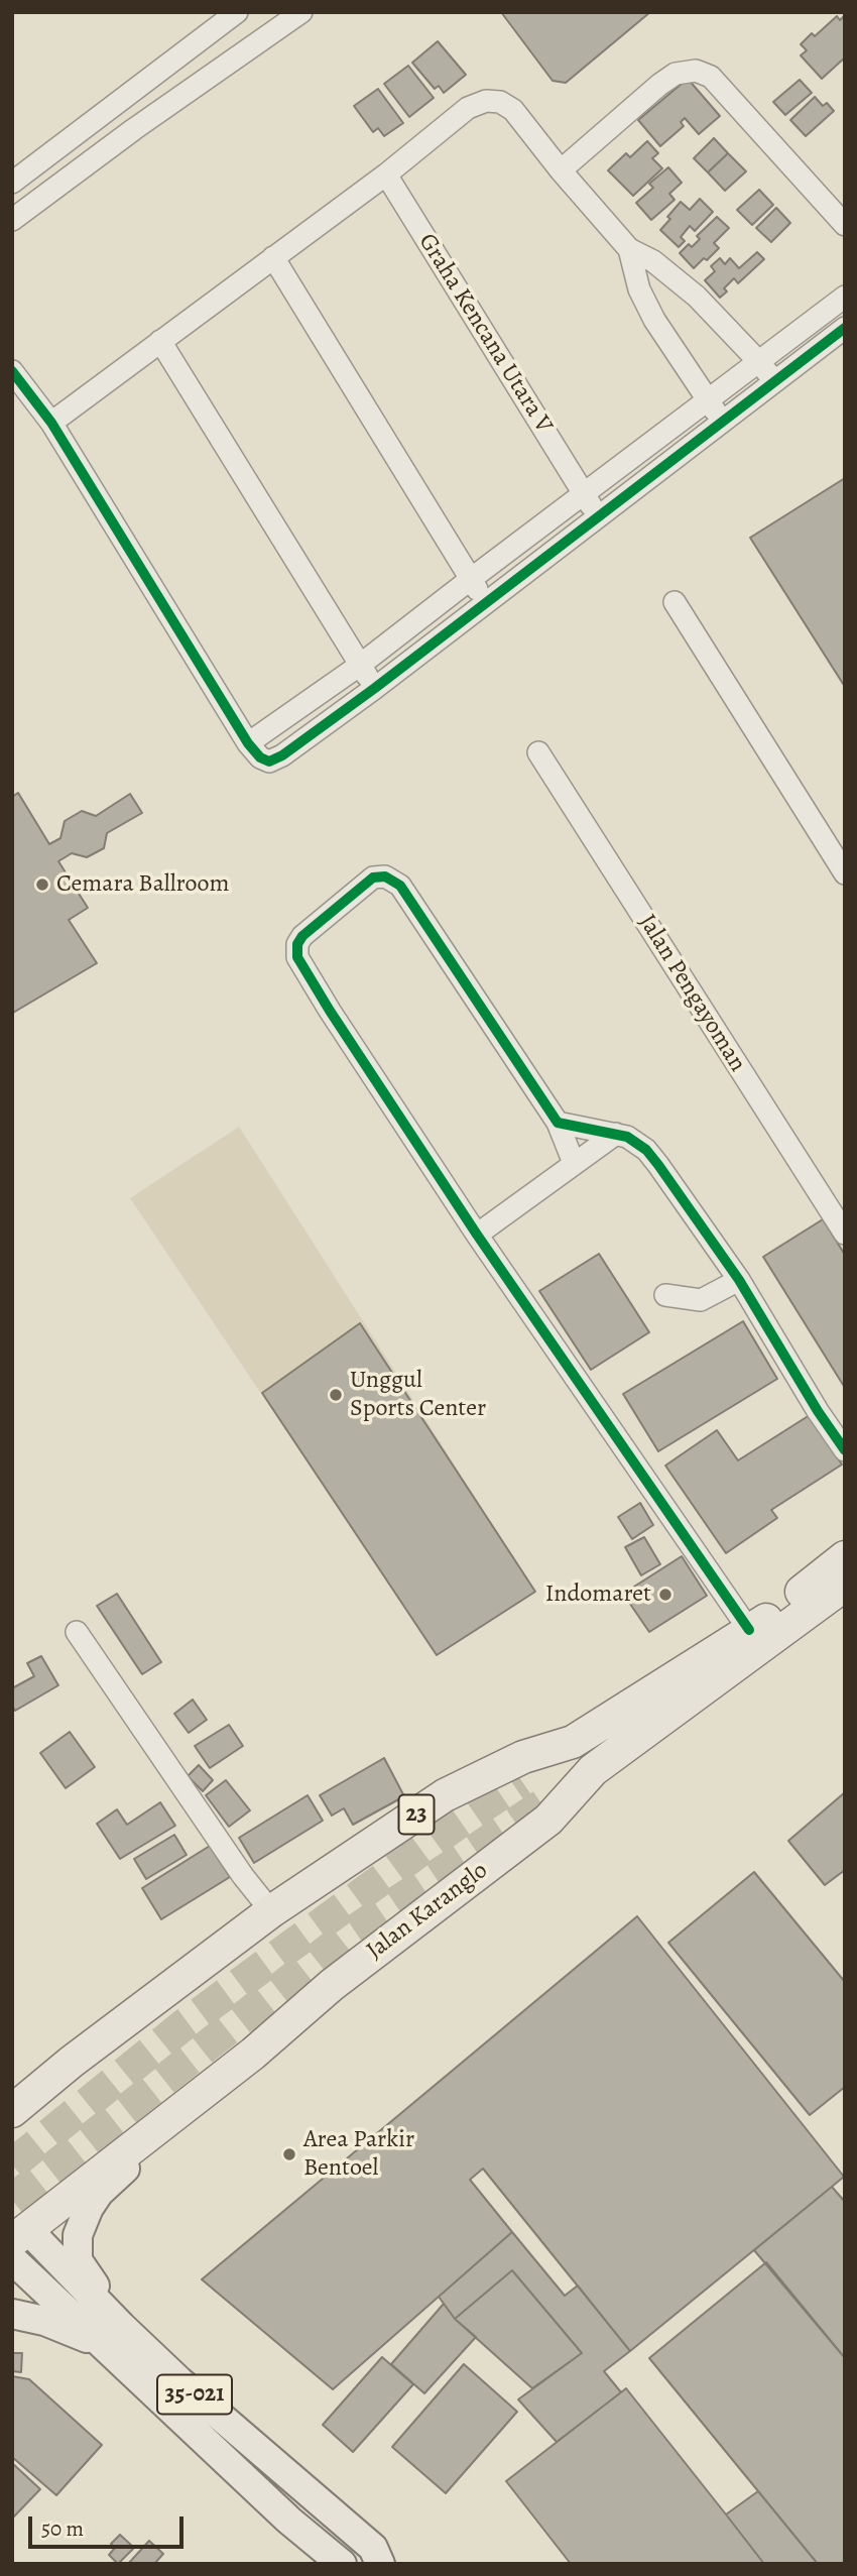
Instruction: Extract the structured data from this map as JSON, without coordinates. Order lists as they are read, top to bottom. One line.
{"streets":{"highway":["23","Jalan Karanglo"],"main road":["35-021"],"street":["Graha Kencana Utara V","Jalan Pengayoman"]},"crossings":[["Jalan Karanglo","35-021"]],"places":["Cemara Ballroom","Unggul Sports Center","Indomaret","Area Parkir Bentoel"],"scale_bar":"50 m"}
